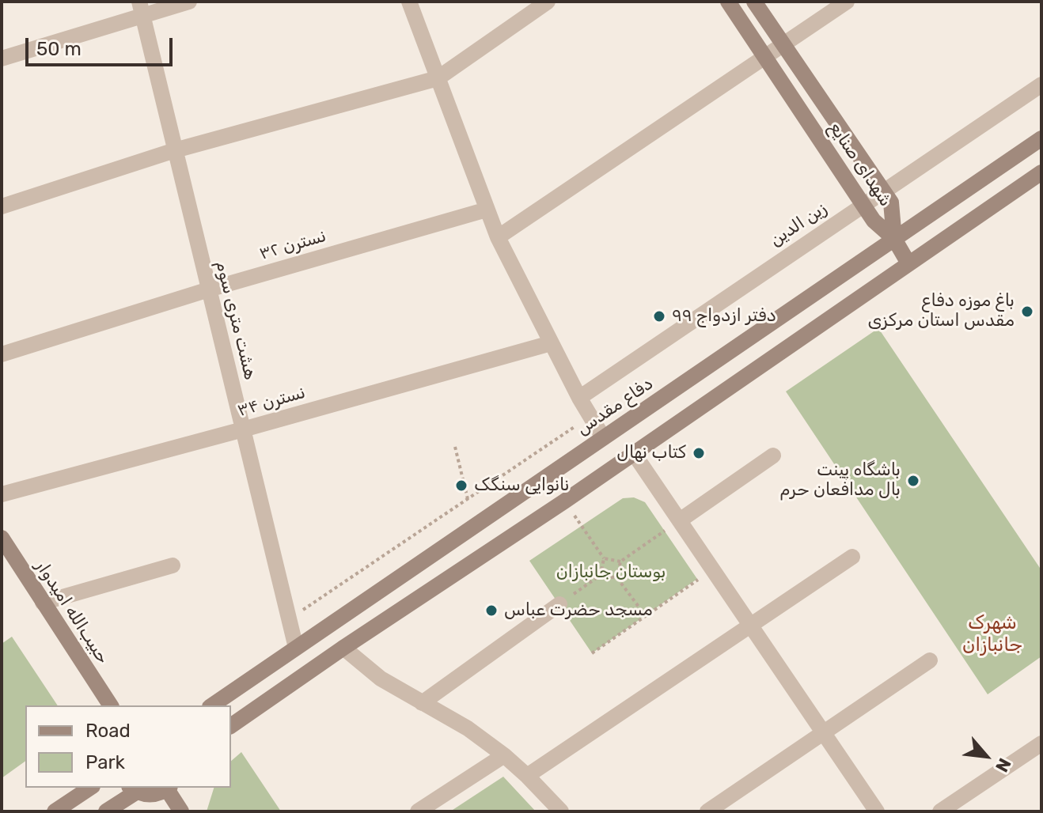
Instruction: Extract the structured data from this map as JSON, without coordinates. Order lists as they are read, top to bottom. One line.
{"streets":{"street":["شهدای صنایع","زین الدین","نسترن ۳۲","هشت متری سوم","نسترن ۳۴","دفاع مقدس","حبیب‌الله امیدوار"]},"crossings":[["شهدای صنایع","زین الدین"],["شهدای صنایع","دفاع مقدس"],["نسترن ۳۲","هشت متری سوم"],["هشت متری سوم","نسترن ۳۴"],["هشت متری سوم","دفاع مقدس"]],"districts":["شهرک جانبازان"],"parks":["بوستان جانبازان"],"places":["باغ موزه دفاع مقدس استان مرکزی","دفتر ازدواج ۹۹","کتاب نهال","باشگاه پینت بال مدافعان حرم","نانوایی سنگک","مسجد حضرت عباس"],"legend":["Road","Park"],"scale_bar":"50 m","north":"bottom right"}
